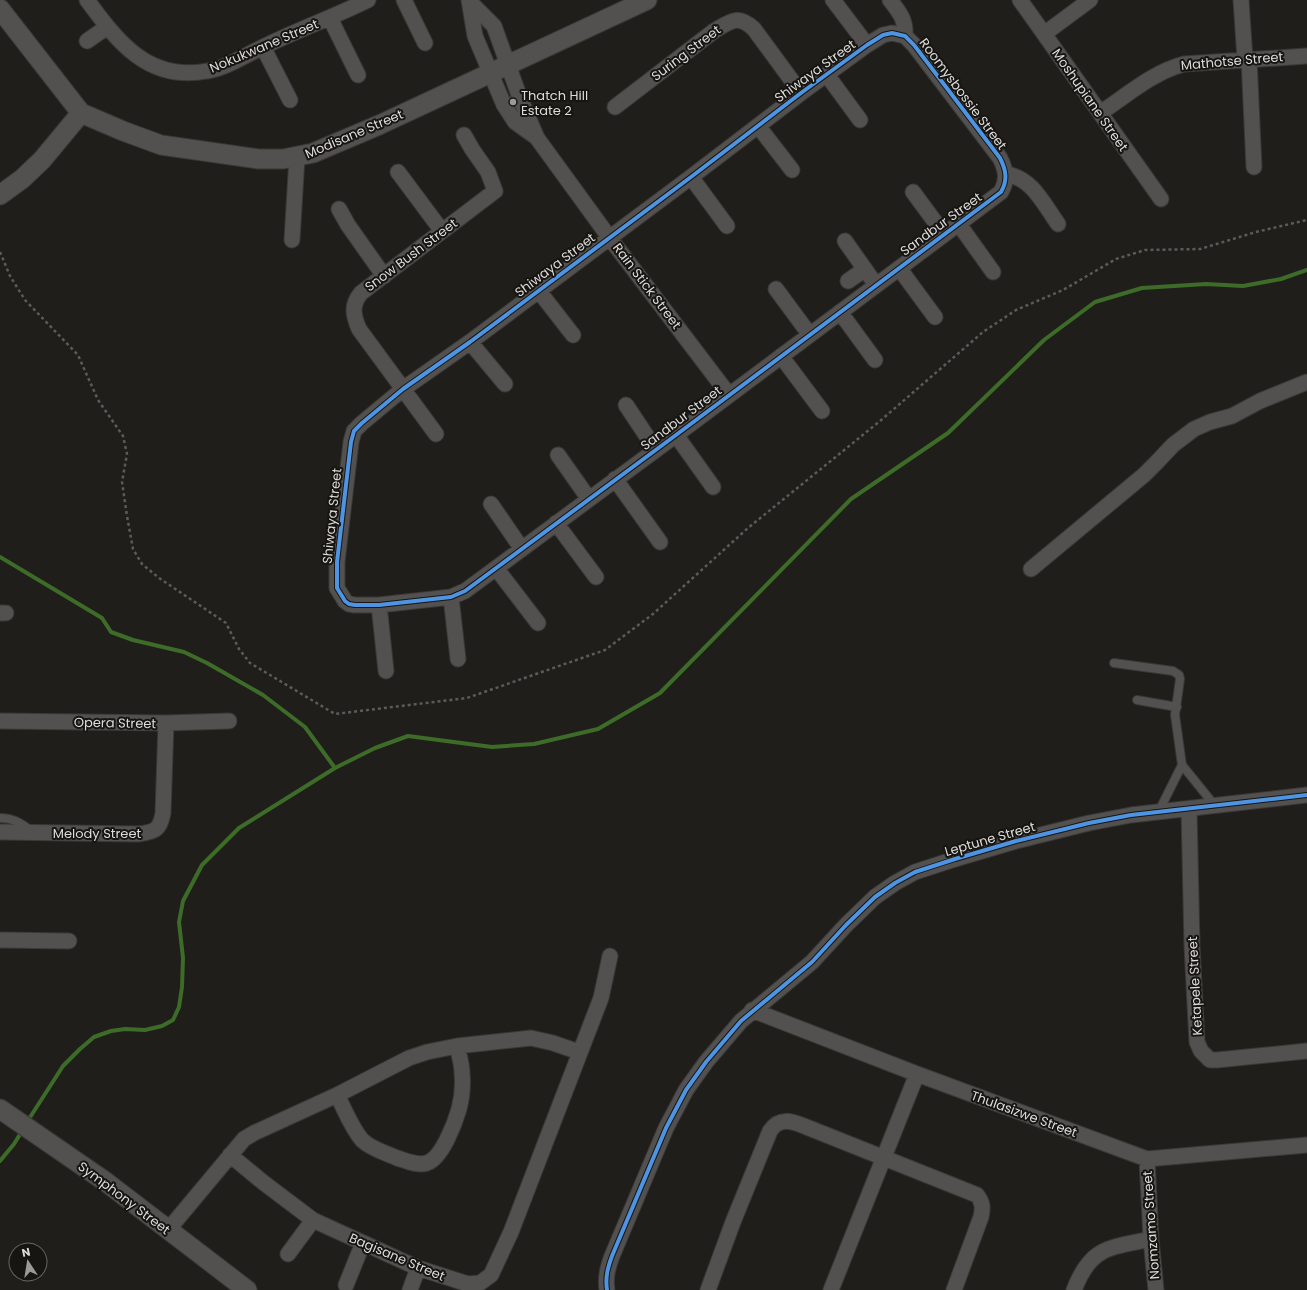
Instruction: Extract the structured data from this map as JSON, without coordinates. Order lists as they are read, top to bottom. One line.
{"streets":{"street":["Nokukwane Street","Suring Street","Mathotse Street","Shiwaya Street","Roomysbossie Street","Moshupiane Street","Modisane Street","Sandbur Street","Snow Bush Street","Rain Stick Street","Opera Street","Melody Street","Leptune Street","Ketapele Street","Thulasizwe Street","Symphony Street","Nomzamo Street","Bagisane Street"]},"crossings":[["Suring Street","Shiwaya Street"],["Mathotse Street","Moshupiane Street"],["Shiwaya Street","Roomysbossie Street"],["Shiwaya Street","Sandbur Street"],["Shiwaya Street","Snow Bush Street"],["Shiwaya Street","Rain Stick Street"],["Roomysbossie Street","Sandbur Street"],["Modisane Street","Rain Stick Street"],["Sandbur Street","Rain Stick Street"],["Opera Street","Melody Street"],["Leptune Street","Ketapele Street"],["Leptune Street","Thulasizwe Street"],["Thulasizwe Street","Nomzamo Street"]],"places":["Thatch Hill Estate 2"],"north":"top"}
